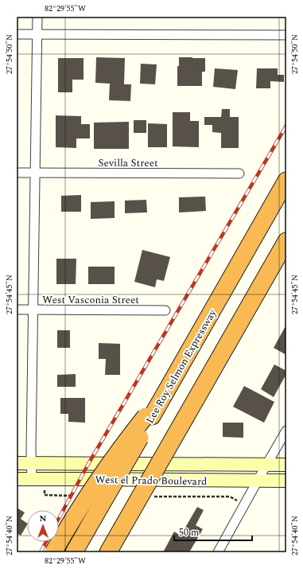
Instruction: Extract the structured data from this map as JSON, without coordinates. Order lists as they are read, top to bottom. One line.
{"streets":{"highway":["Lee Roy Selmon Expressway"],"street":["Sevilla Street","West Vasconia Street","West el Prado Boulevard"]},"scale_bar":"50 m","north":"top","coordinates":["82°29'55\"W","27°54'50\"N","27°54'45\"N","27°54'40\"N"]}
